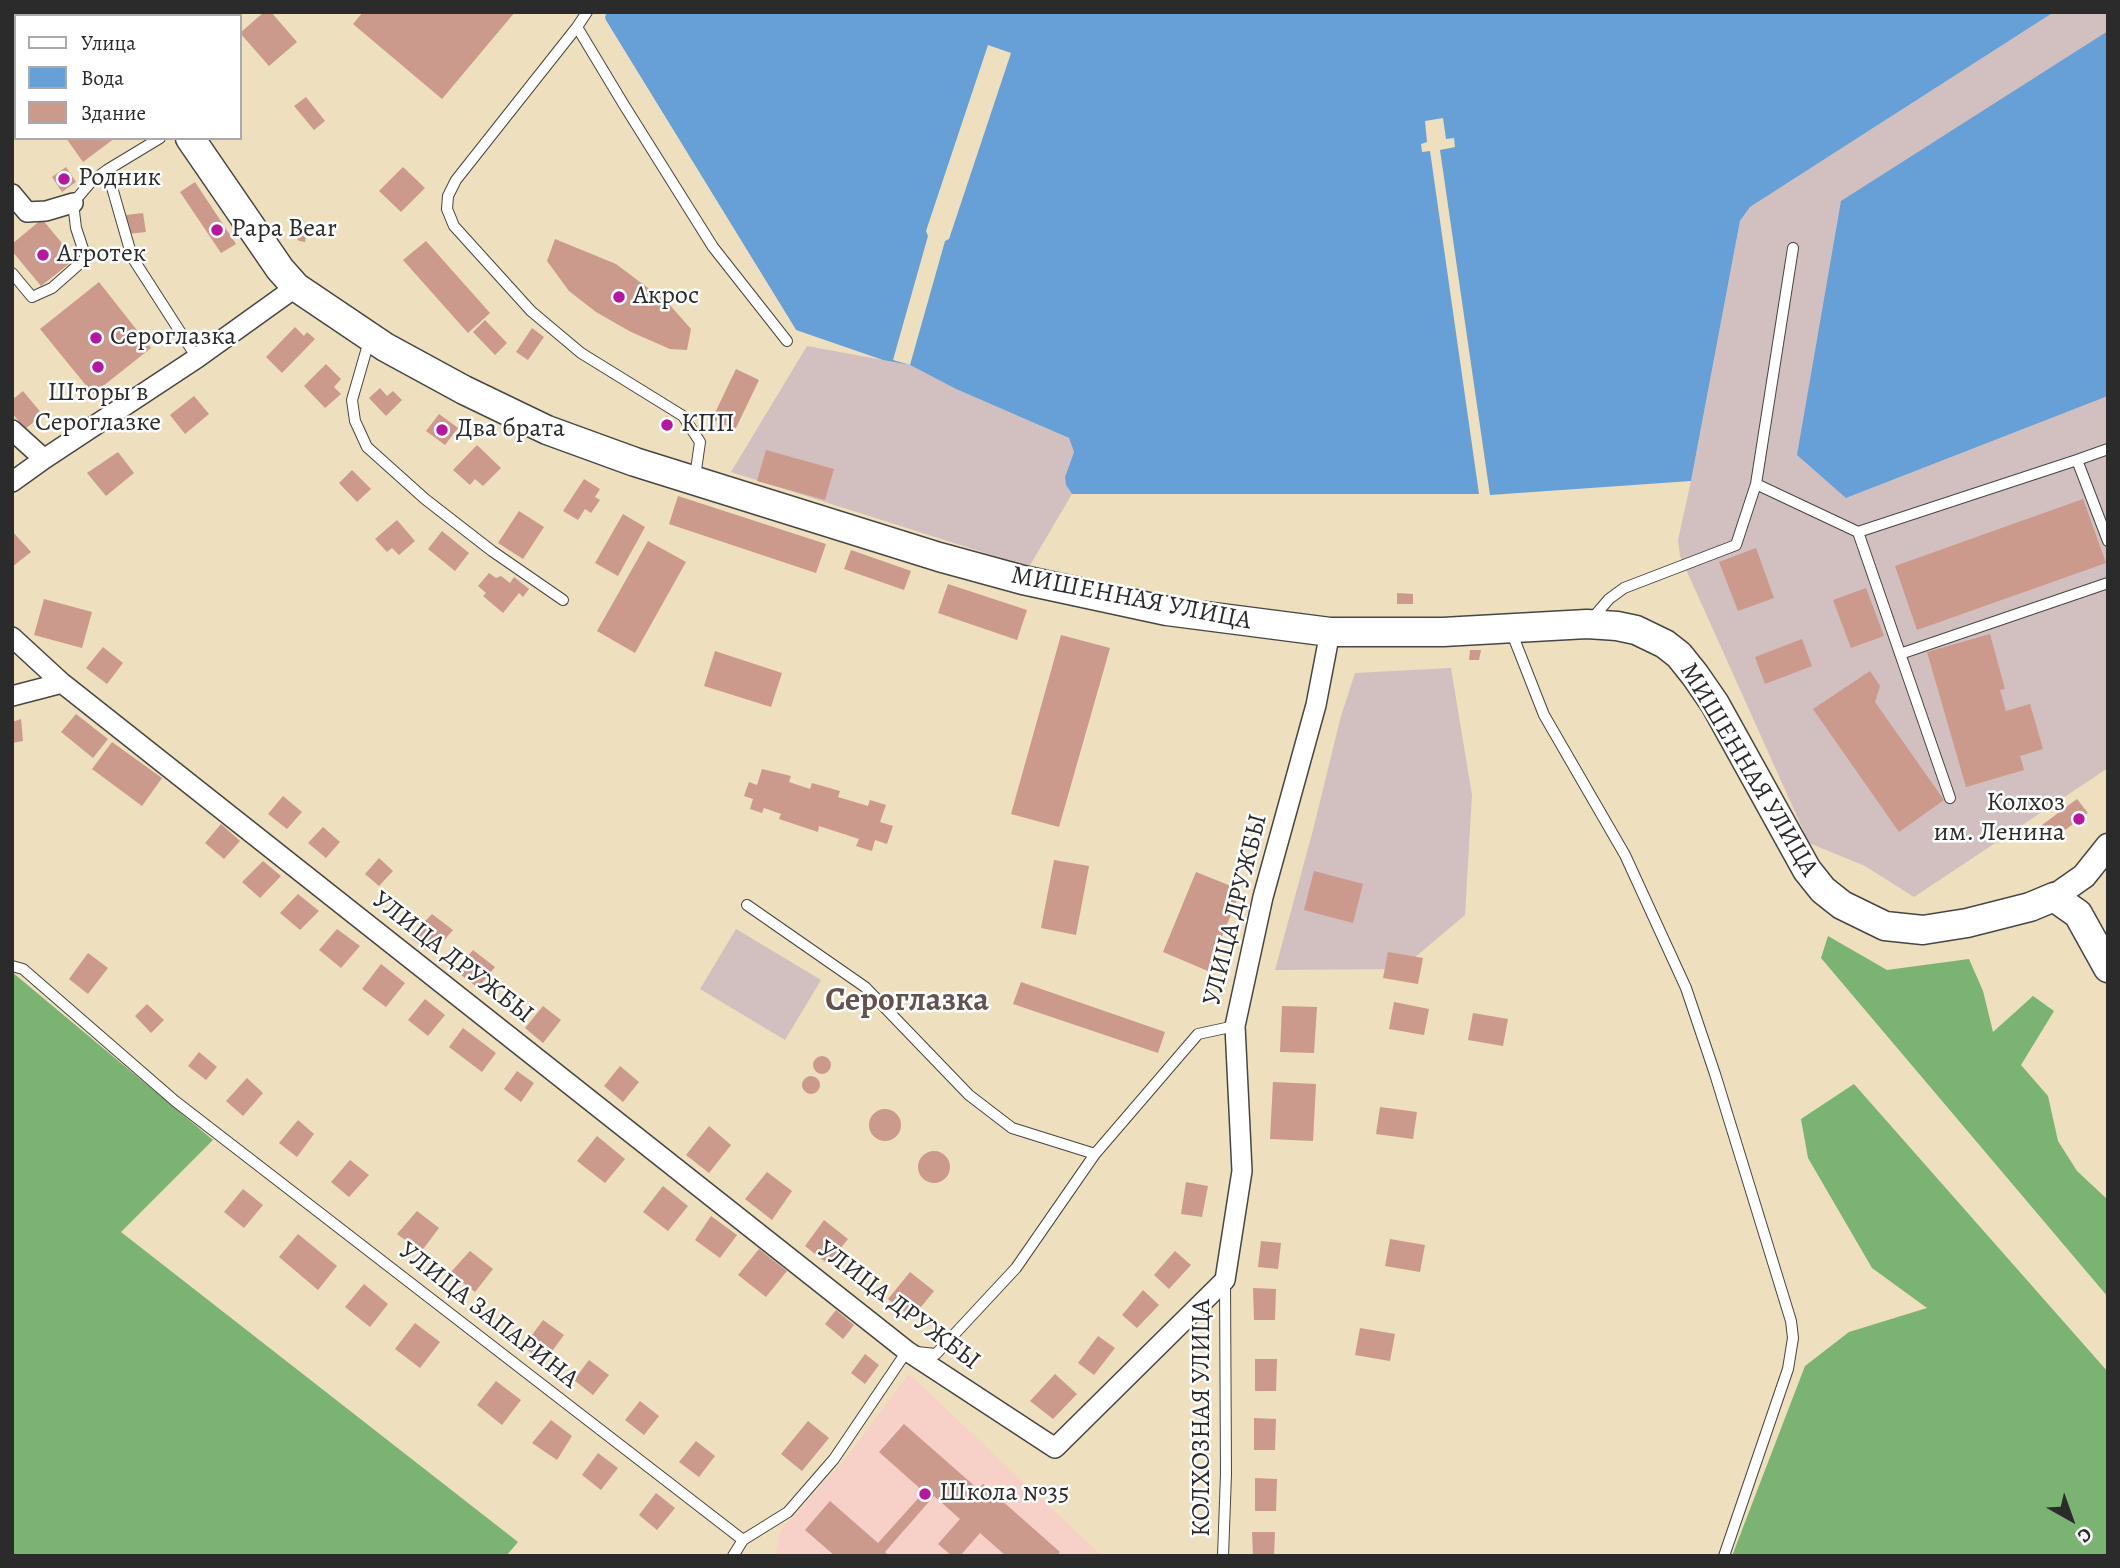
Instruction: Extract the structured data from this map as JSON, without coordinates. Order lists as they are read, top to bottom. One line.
{"streets":{"main road":["МИШЕННАЯ УЛИЦА"],"street":["УЛИЦА ДРУЖБЫ"],"lane":["УЛИЦА ЗАПАРИНА","КОЛХОЗНАЯ УЛИЦА"]},"crossings":[["МИШЕННАЯ УЛИЦА","УЛИЦА ДРУЖБЫ"],["УЛИЦА ДРУЖБЫ","КОЛХОЗНАЯ УЛИЦА"]],"districts":["Сероглазка"],"places":["Родник","Papa Bear","Агротек","Акрос","Сероглазка","Шторы в Сероглазке","КПП","Два брата","Колхоз им. Ленина","Школа №35"],"legend":["Улица","Вода","Здание"],"north":"bottom right"}
